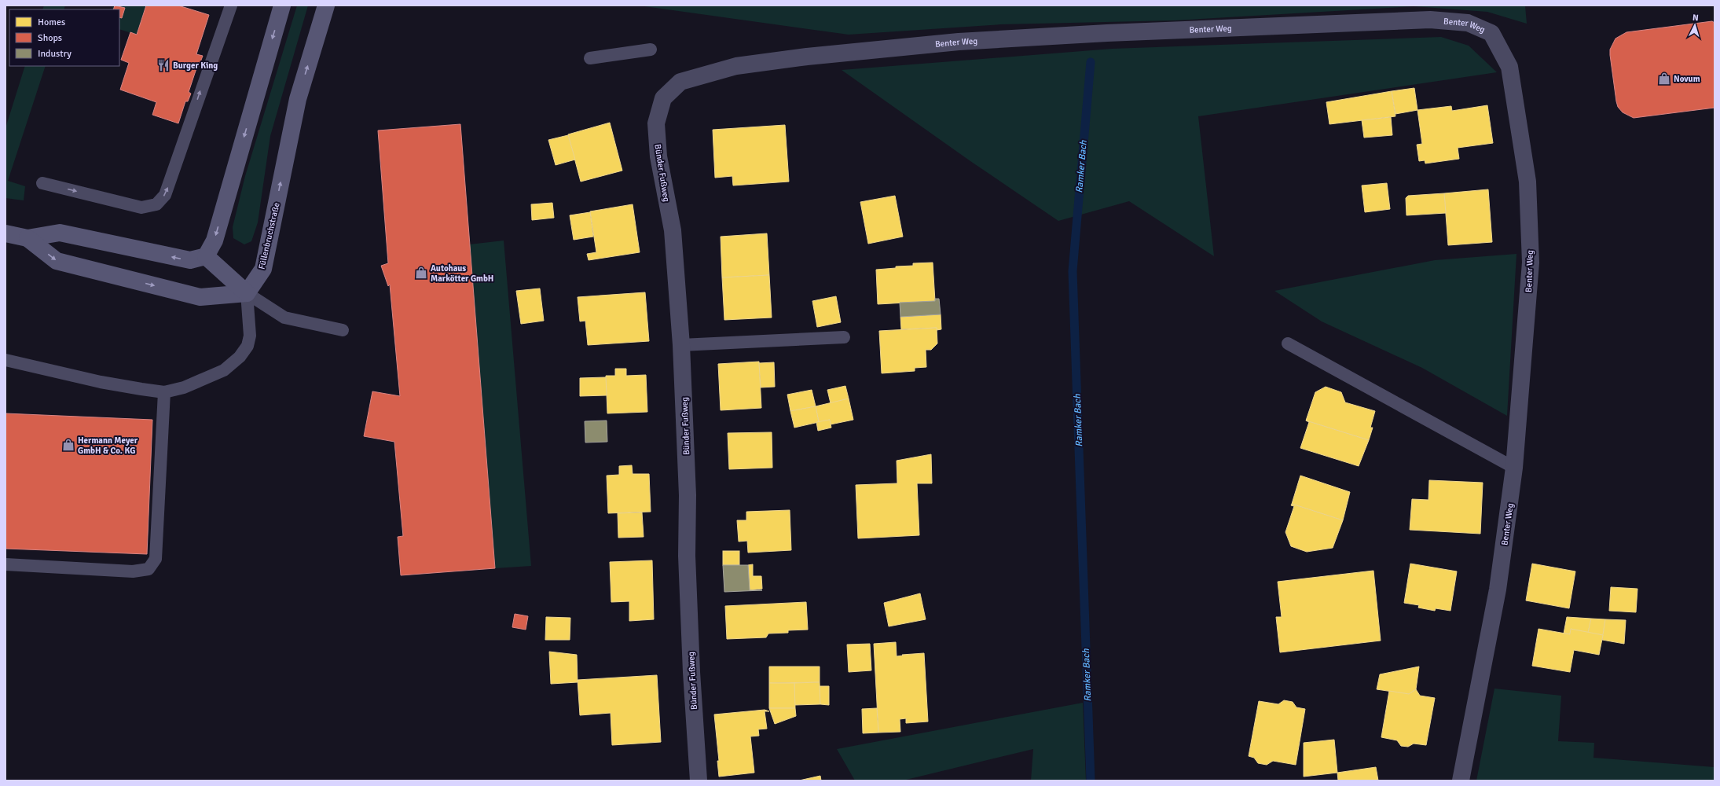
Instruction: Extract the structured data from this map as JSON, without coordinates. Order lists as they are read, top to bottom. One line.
{"streets":{"street":["Benter Weg","Bünder Fußweg","Füllenbruchstraße"]},"crossings":[["Benter Weg","Bünder Fußweg"]],"water":["Ramker Bach"],"places":{"restaurant":["Burger King"],"shop":["Novum","Autohaus Markötter GmbH","Hermann Meyer GmbH & Co. KG"]},"legend":["Homes","Shops","Industry"],"north":"top"}
